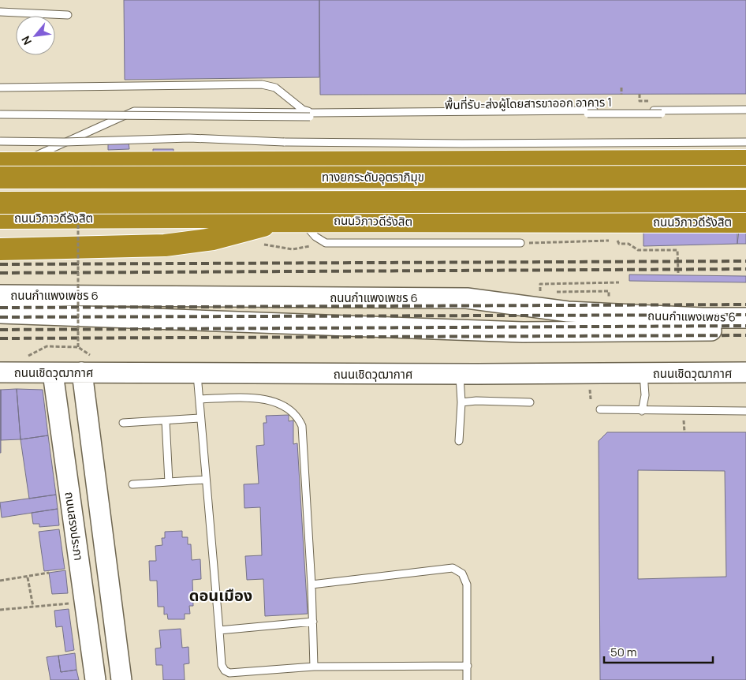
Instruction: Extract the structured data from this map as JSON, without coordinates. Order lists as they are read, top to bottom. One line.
{"streets":{"highway":["ทางยกระดับอุตราภิมุข","ถนนวิภาวดีรังสิต"],"main road":["ถนนกำแพงเพชร 6","ถนนเชิดวุฒากาศ","ถนนสรงประภา"],"lane":["พื้นที่รับ-ส่งผู้โดยสารขาออก อาคาร 1"]},"crossings":[["ถนนเชิดวุฒากาศ","ถนนสรงประภา"]],"districts":["ดอนเมือง"],"scale_bar":"50 m","north":"bottom left"}
